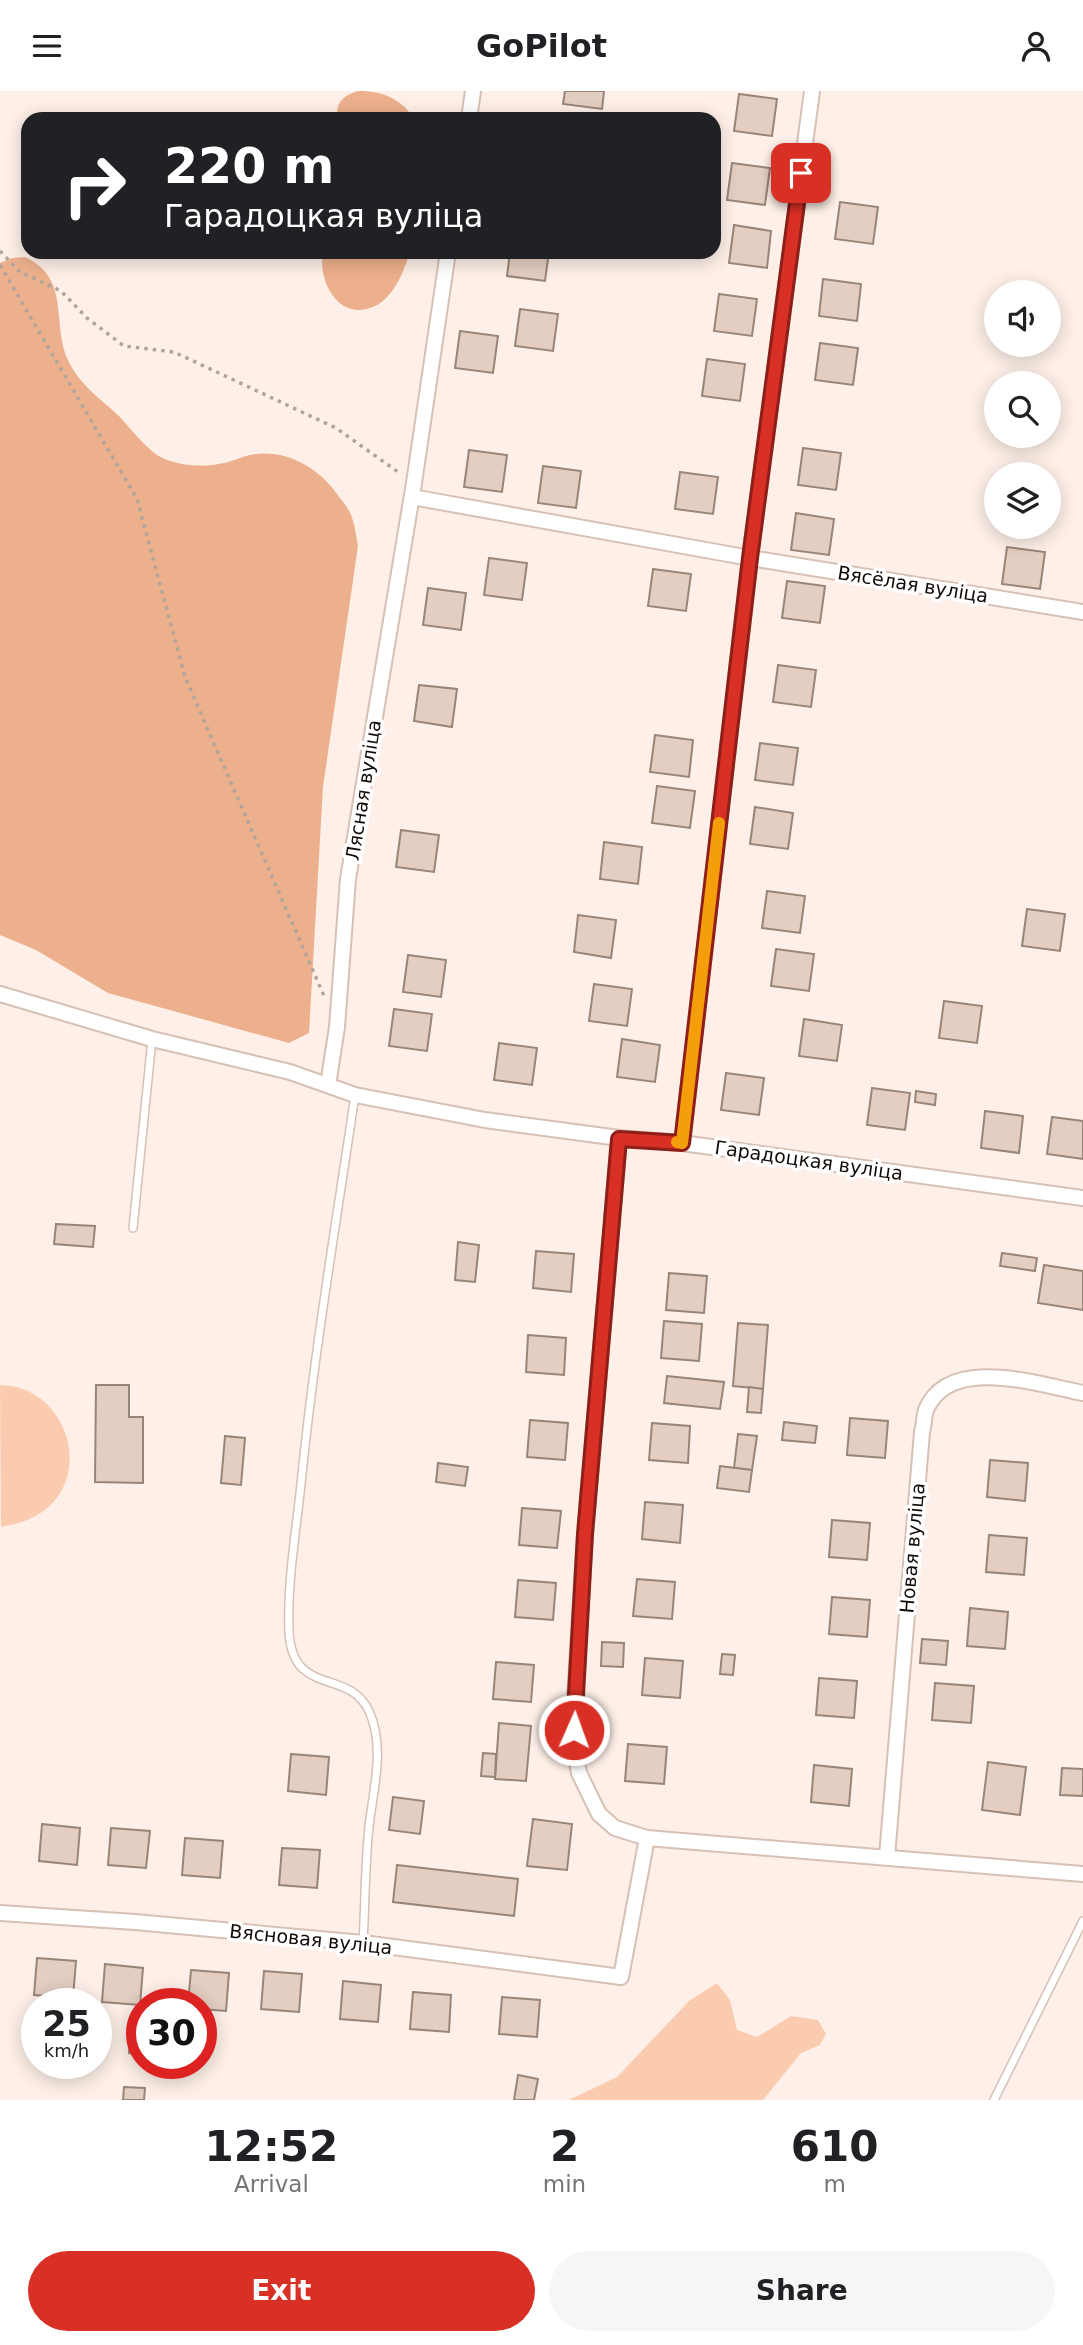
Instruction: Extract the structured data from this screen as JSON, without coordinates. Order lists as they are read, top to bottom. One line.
{"streets":{"street":["Вясёлая вуліца","Лясная вуліца","Гарадоцкая вуліца","Новая вуліца","Вясновая вуліца"]},"crossings":[["Лясная вуліца","Гарадоцкая вуліца"]],"page":{"header":"GoPilot","turn":["220 m","Гарадоцкая вуліца"],"speed":"25 km/h","limit":"30","eta":["12:52","Arrival","2","min","610","m"],"buttons":["Exit","Share"]}}
